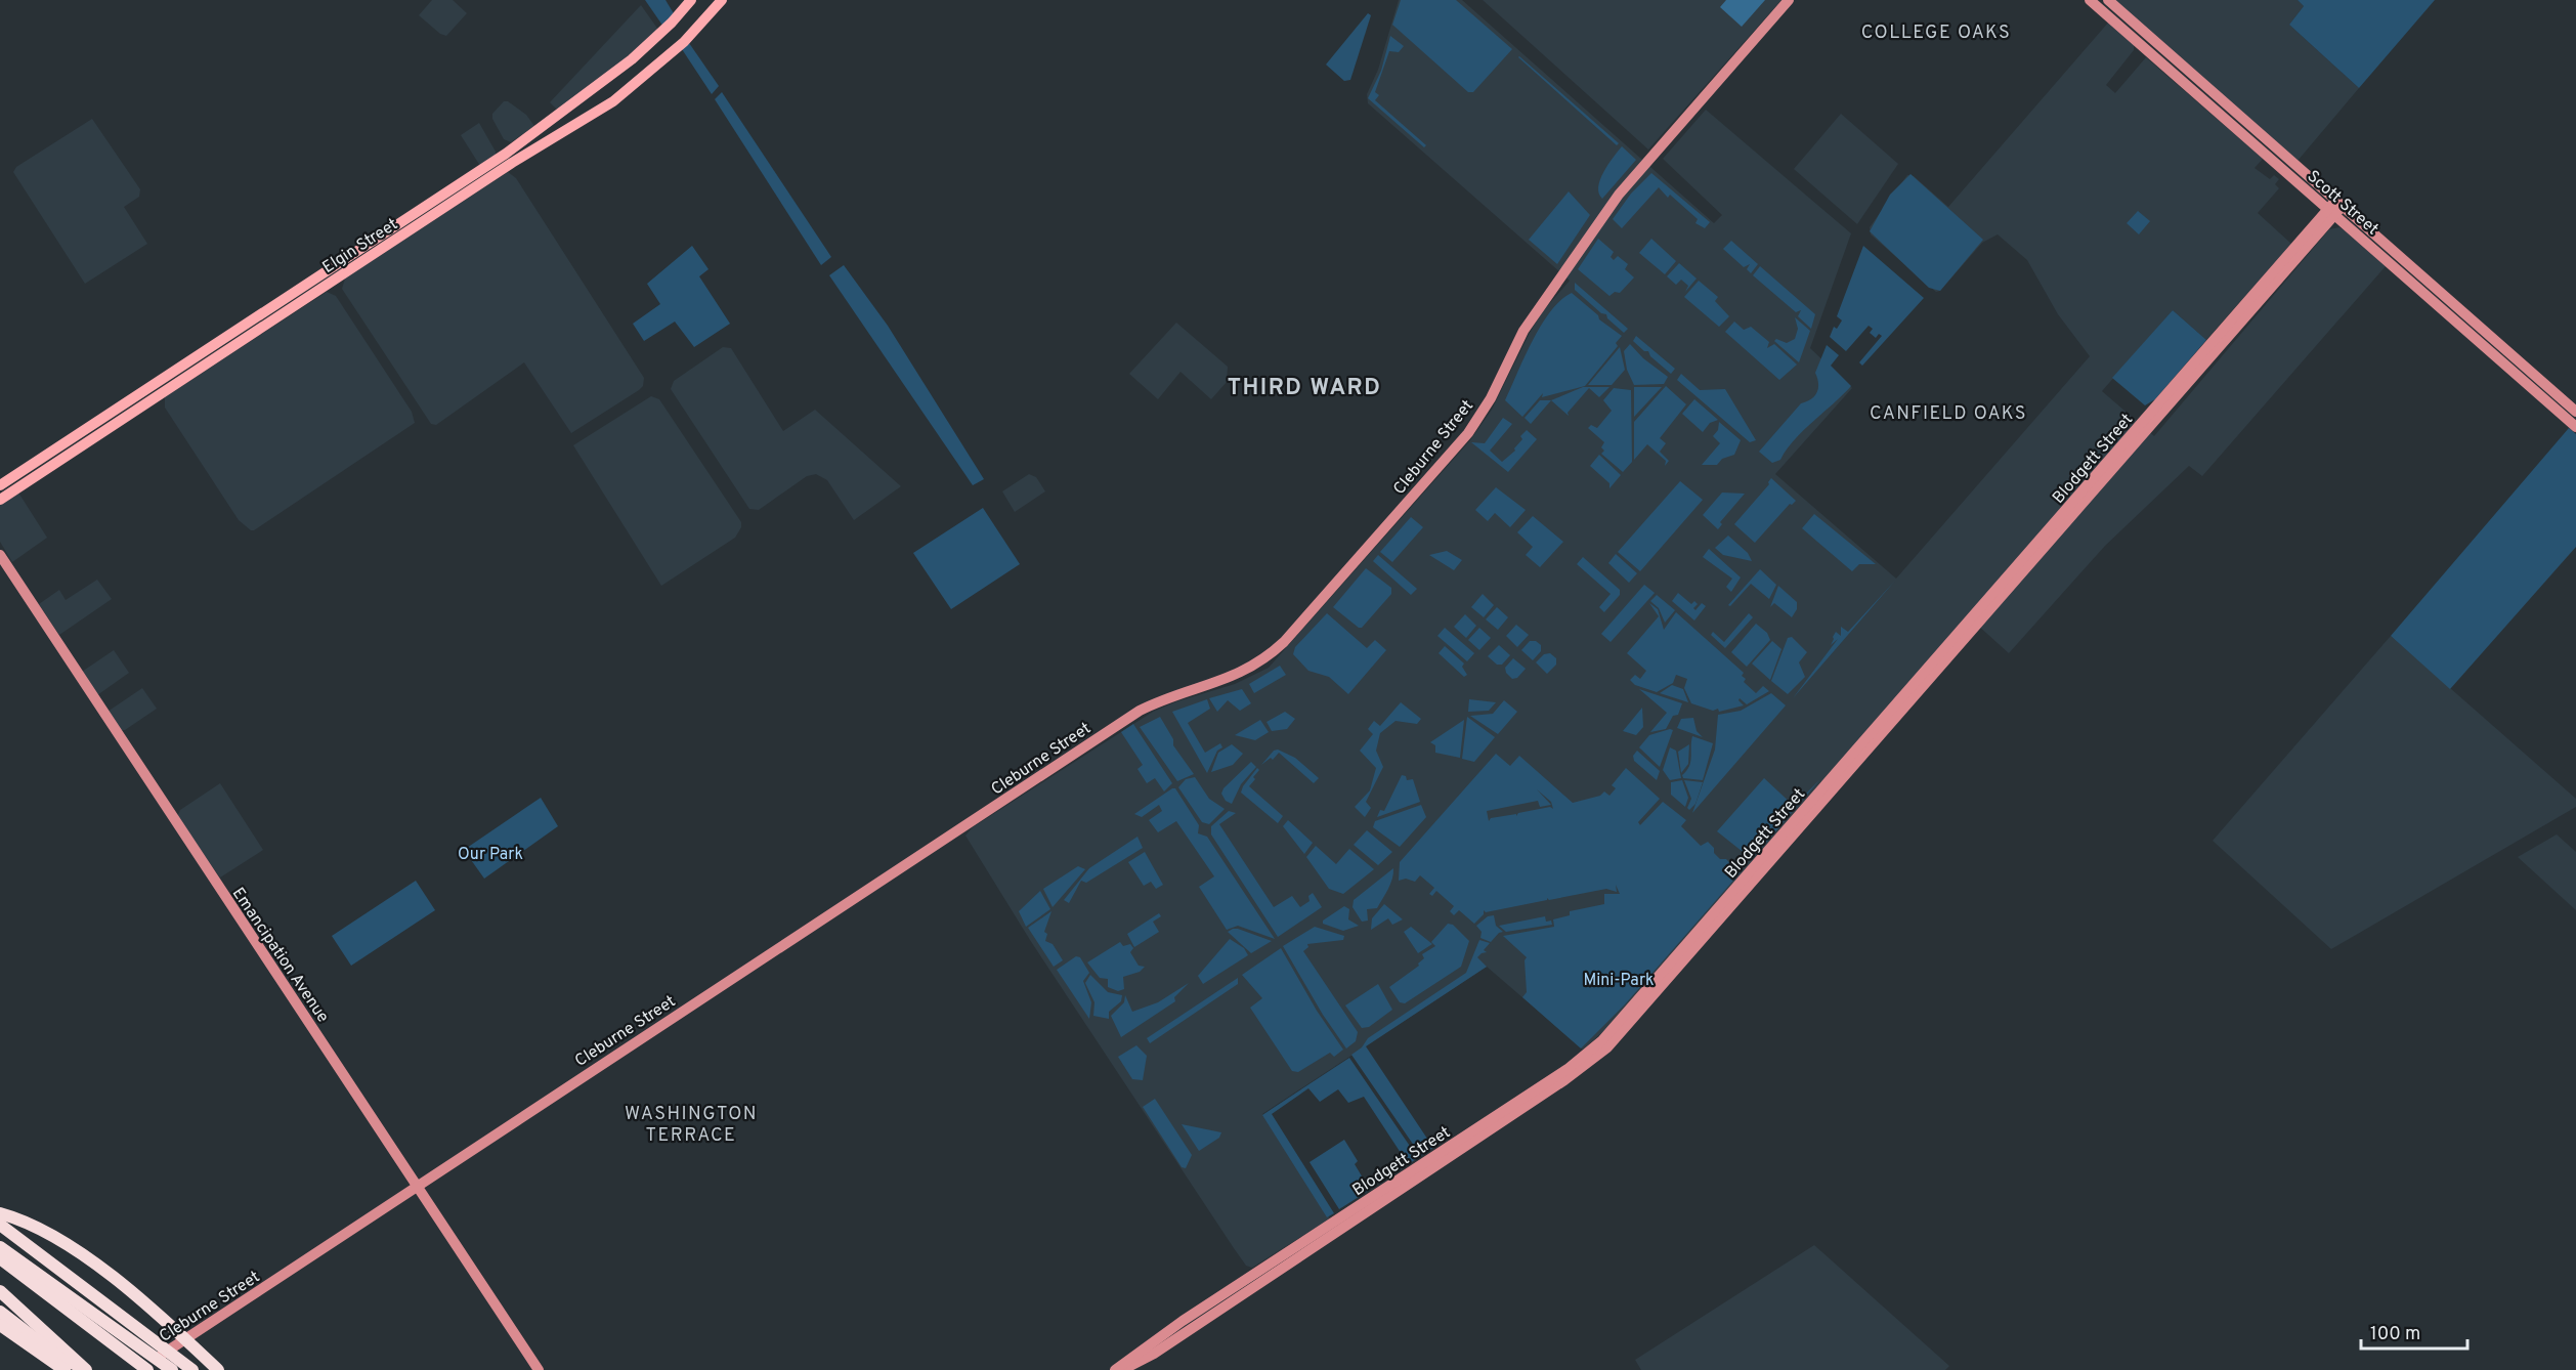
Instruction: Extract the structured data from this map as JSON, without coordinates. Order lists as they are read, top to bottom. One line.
{"streets":{"main road":["Scott Street","Elgin Street","Cleburne Street","Blodgett Street","Emancipation Avenue"]},"crossings":[["Scott Street","Blodgett Street"],["Cleburne Street","Emancipation Avenue"]],"districts":["COLLEGE OAKS","THIRD WARD","CANFIELD OAKS","WASHINGTON TERRACE"],"parks":["Our Park","Mini-Park"],"scale_bar":"100 m"}
